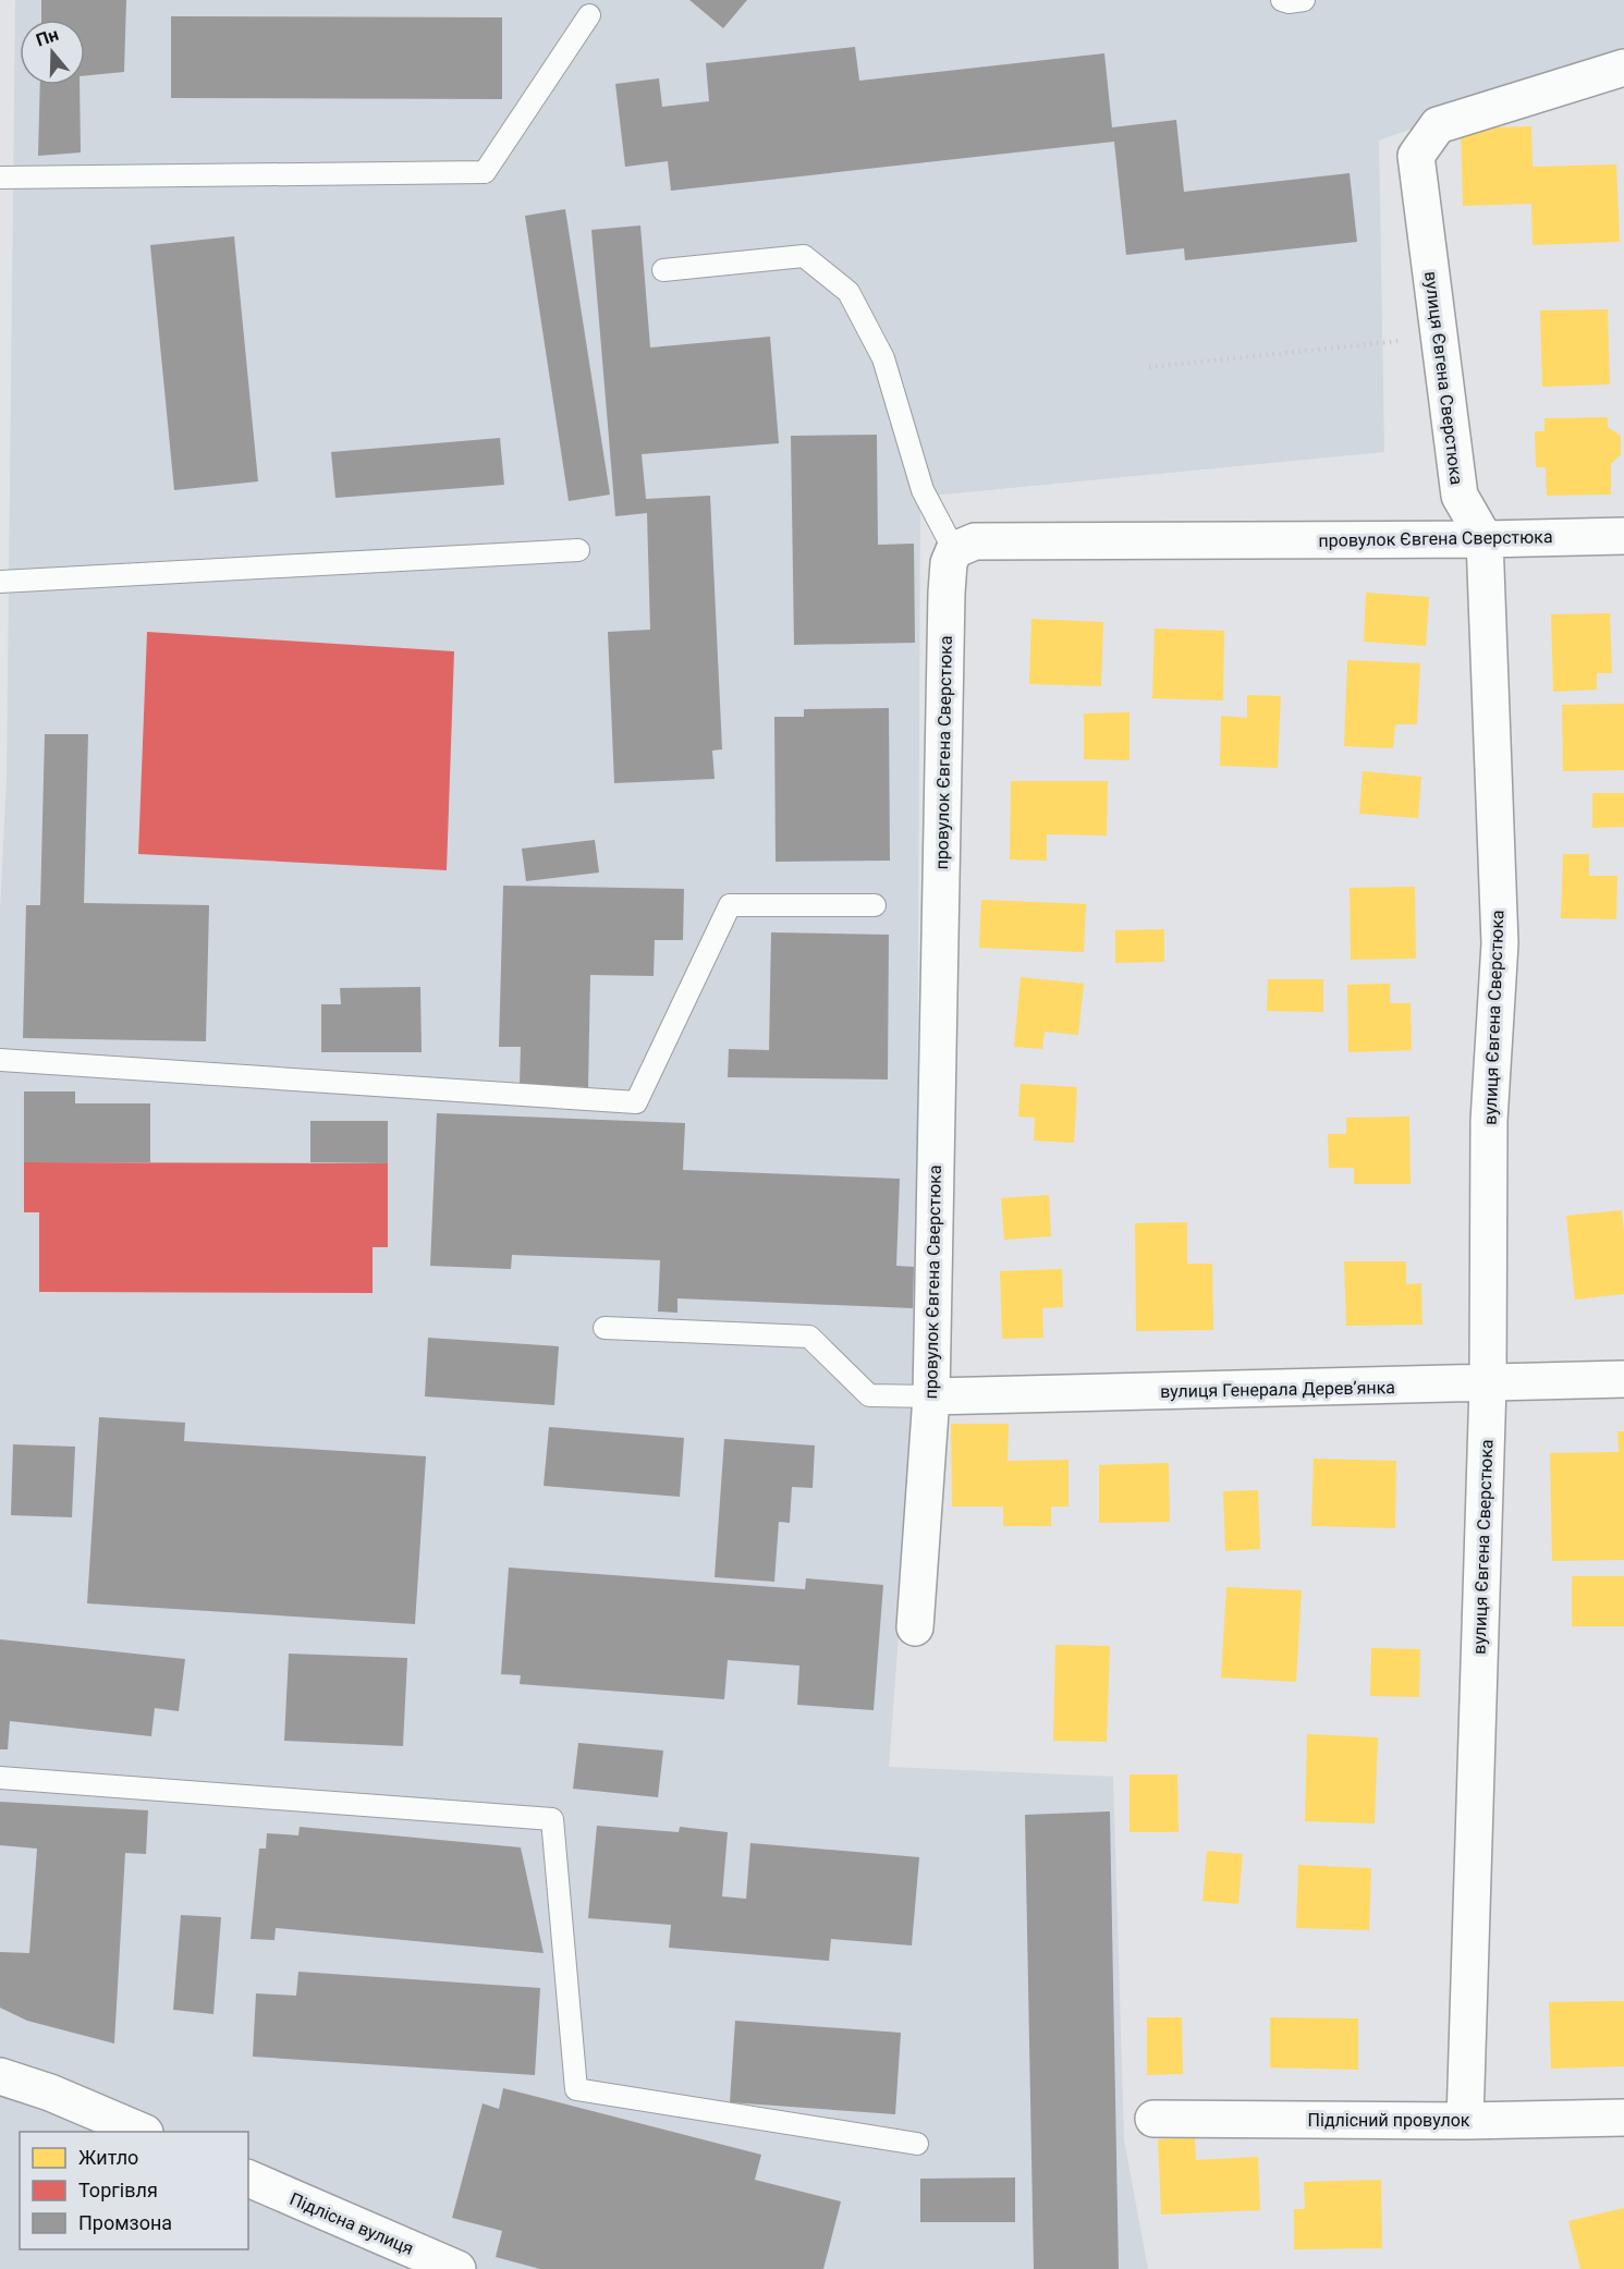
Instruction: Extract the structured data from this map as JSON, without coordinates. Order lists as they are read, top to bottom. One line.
{"streets":{"street":["вулиця Євгена Сверстюка","провулок Євгена Сверстюка","вулиця Генерала Деревʼянка","Підлісний провулок","Підлісна вулиця"]},"crossings":[["вулиця Євгена Сверстюка","провулок Євгена Сверстюка"],["вулиця Євгена Сверстюка","вулиця Генерала Деревʼянка"],["вулиця Євгена Сверстюка","Підлісний провулок"],["провулок Євгена Сверстюка","вулиця Генерала Деревʼянка"]],"legend":["Житло","Торгівля","Промзона"],"north":"top"}
